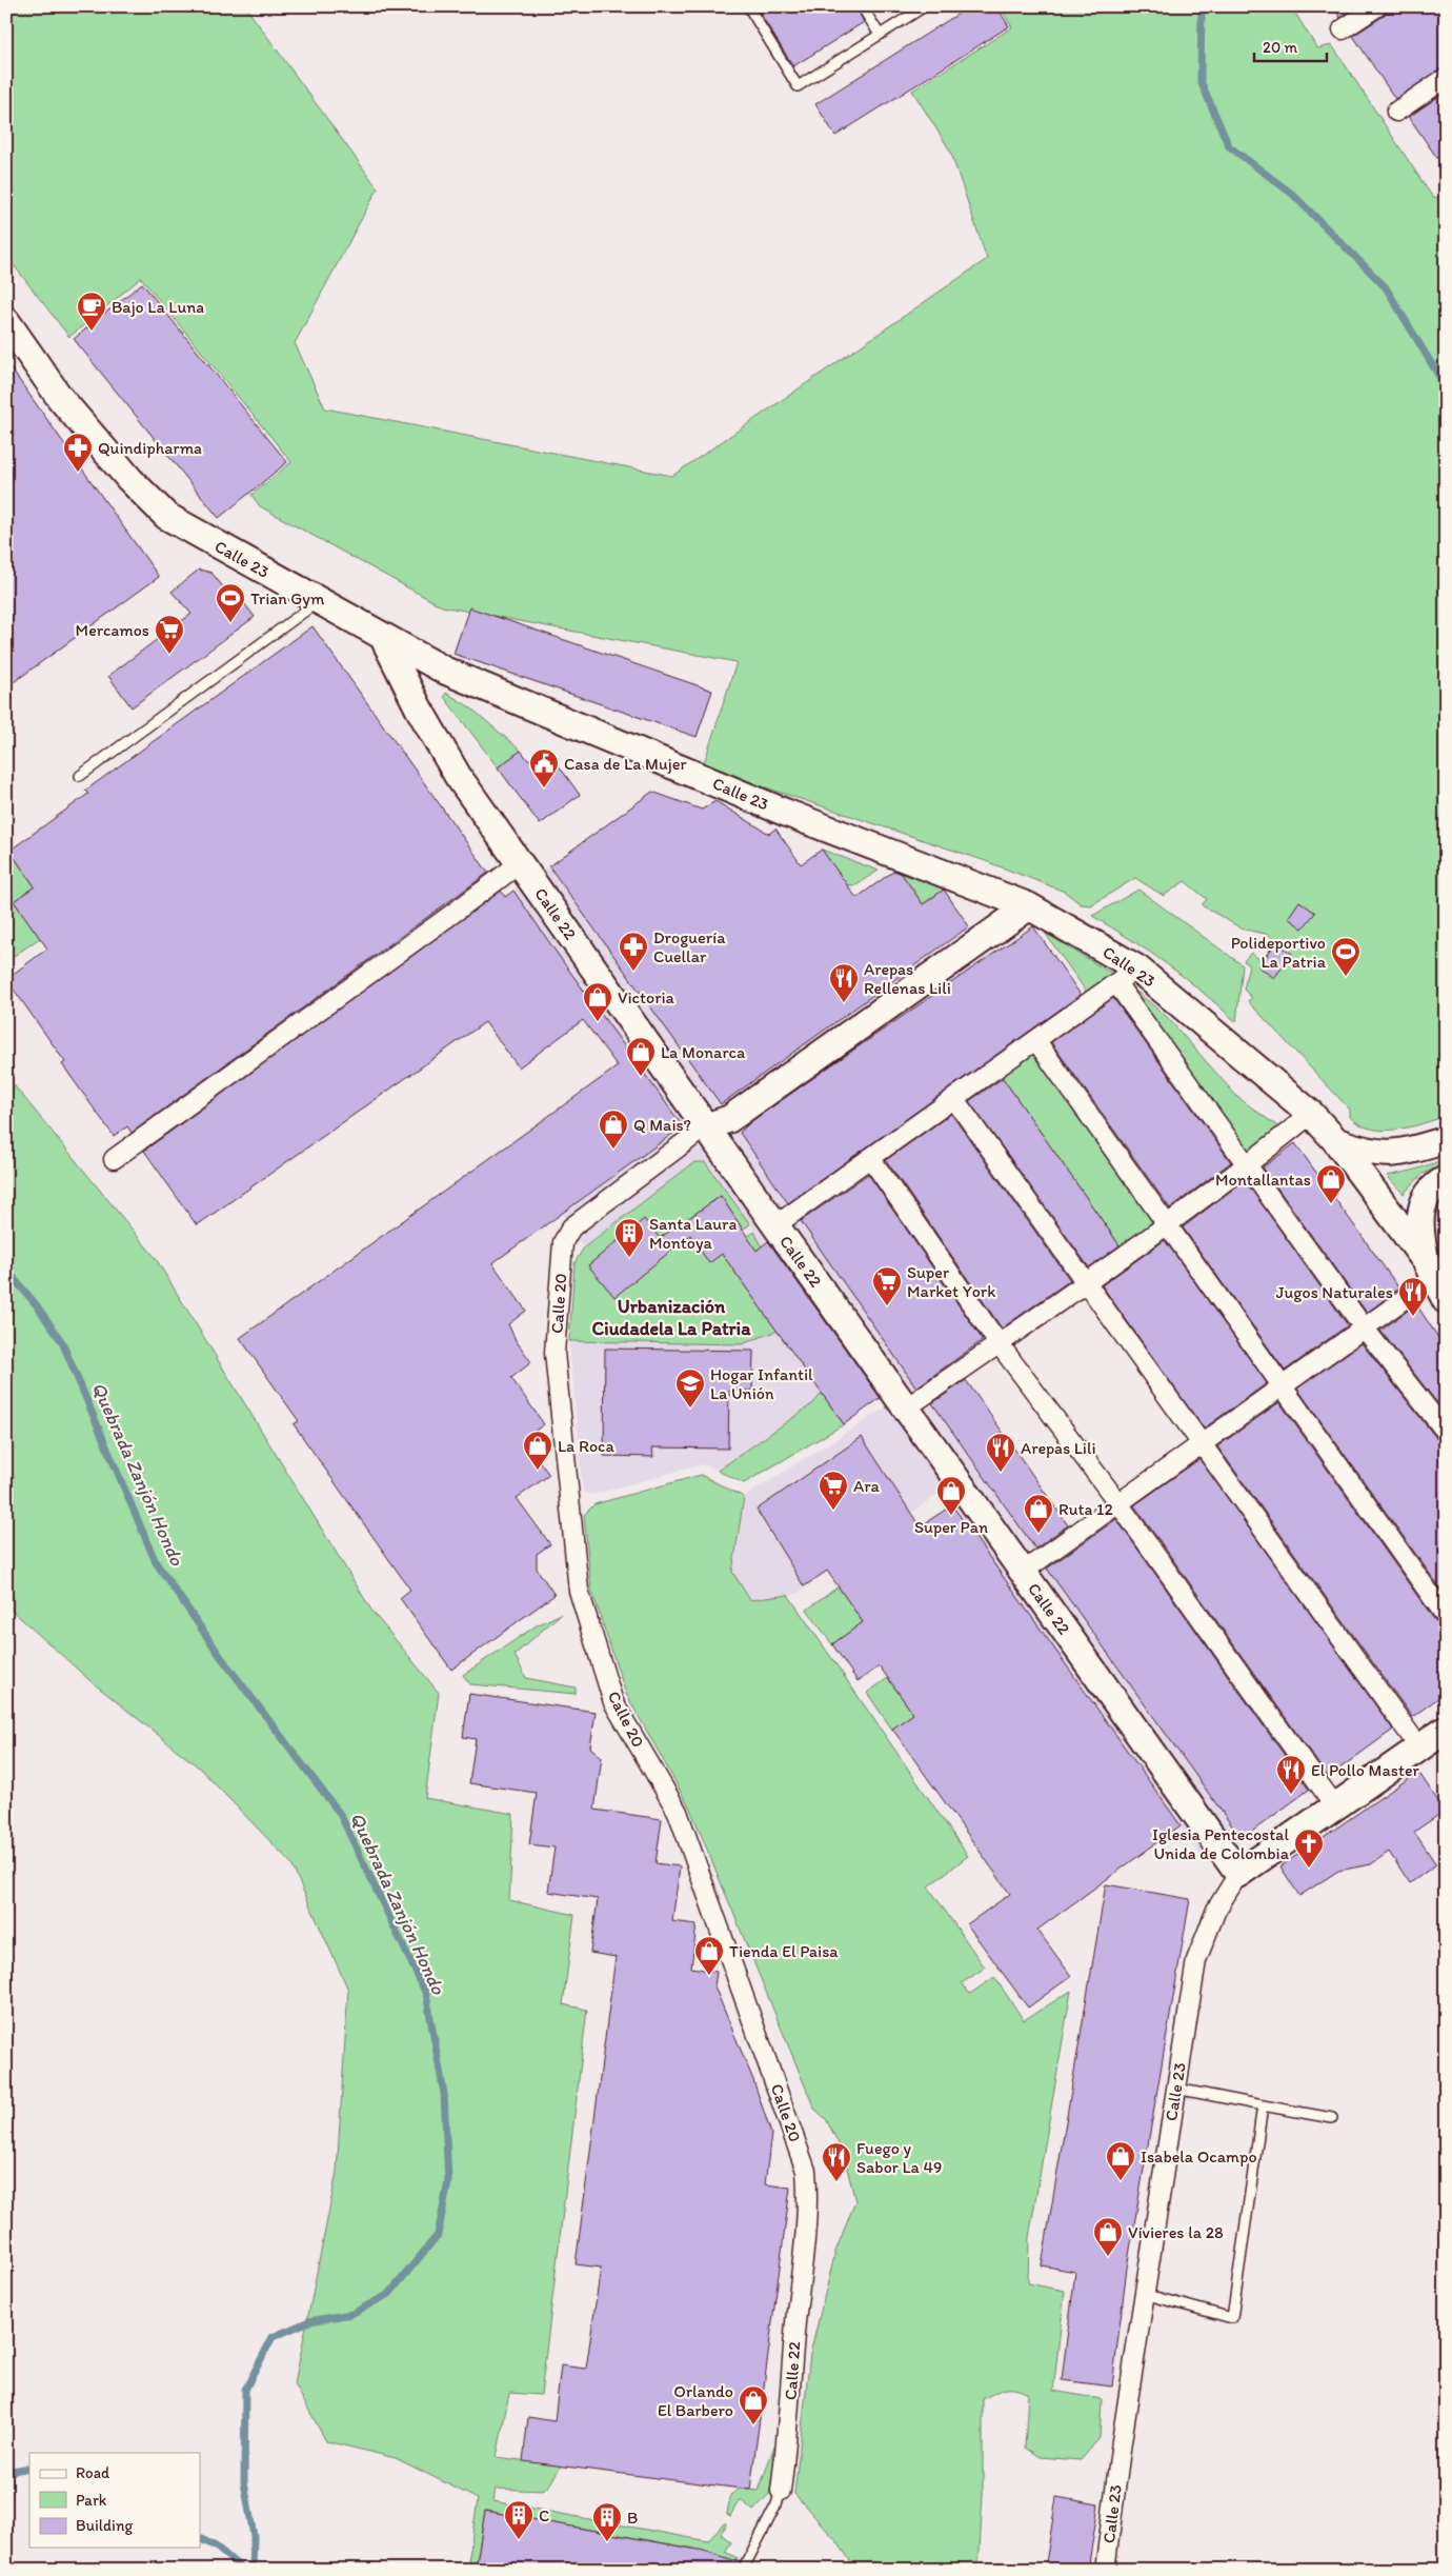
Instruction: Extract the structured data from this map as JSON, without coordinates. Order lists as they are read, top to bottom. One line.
{"streets":{"main road":["Calle 23","Calle 22"],"street":["Calle 20"]},"crossings":[["Calle 23","Calle 22"],["Calle 22","Calle 20"]],"districts":["Urbanización Ciudadela La Patria"],"water":["Quebrada Zanjón Hondo"],"places":{"cafe":["Bajo La Luna"],"pharmacy":["Quindipharma","Droguería Cuellar"],"sports":["Trian Gym","Polideportivo La Patria"],"supermarket":["Mercamos","Super Market York","Ara"],"public building":["Casa de La Mujer"],"restaurant":["Arepas Rellenas Lili","Jugos Naturales","Arepas Lili","El Pollo Master","Fuego y Sabor La 49"],"shop":["Victoria","La Monarca","Q Mais?","Montallantas","La Roca","Super Pan","Ruta 12","Tienda El Paisa","Isabela Ocampo","Vívieres la 28","Orlando El Barbero"],"building":["Santa Laura Montoya","C","B"],"school or university":["Hogar Infantil La Unión"],"church":["Iglesia Pentecostal Unida de Colombia"]},"legend":["Road","Park","Building"],"scale_bar":"20 m"}
